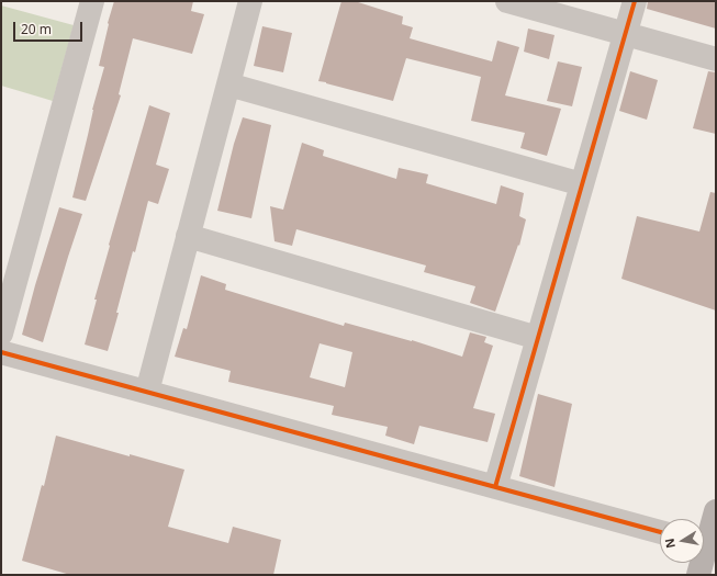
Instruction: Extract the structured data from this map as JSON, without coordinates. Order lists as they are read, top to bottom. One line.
{"scale_bar":"20 m","north":"left"}
